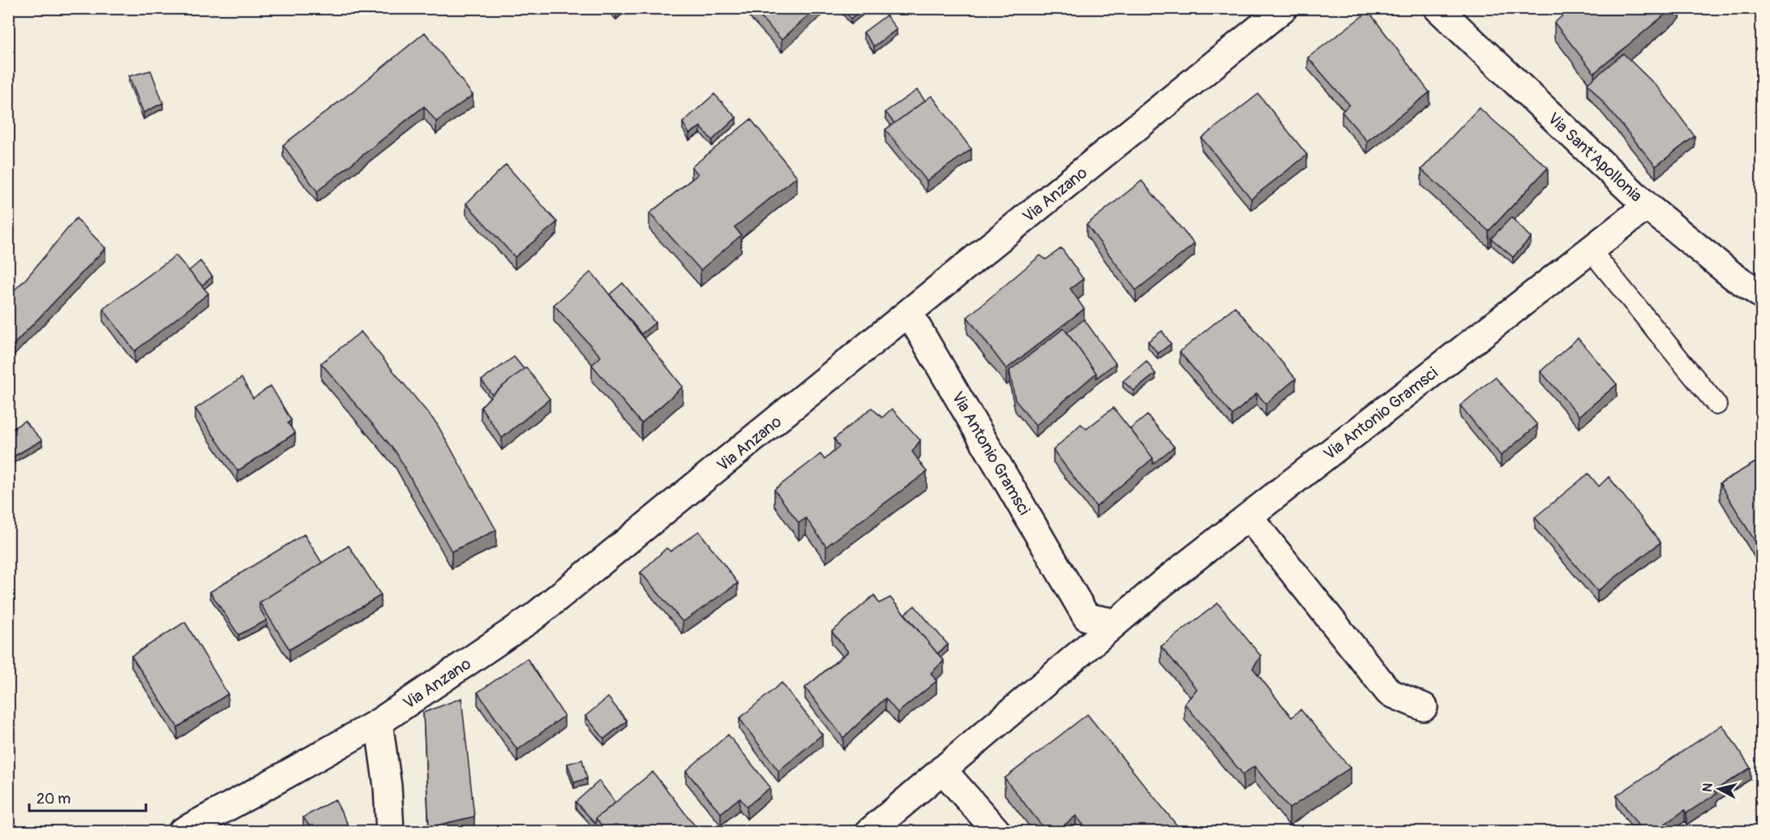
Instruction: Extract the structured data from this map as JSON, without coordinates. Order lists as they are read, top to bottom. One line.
{"streets":{"street":["Via Sant'Apollonia","Via Anzano","Via Antonio Gramsci"]},"crossings":[["Via Sant'Apollonia","Via Antonio Gramsci"],["Via Anzano","Via Antonio Gramsci"]],"scale_bar":"20 m","north":"left"}
